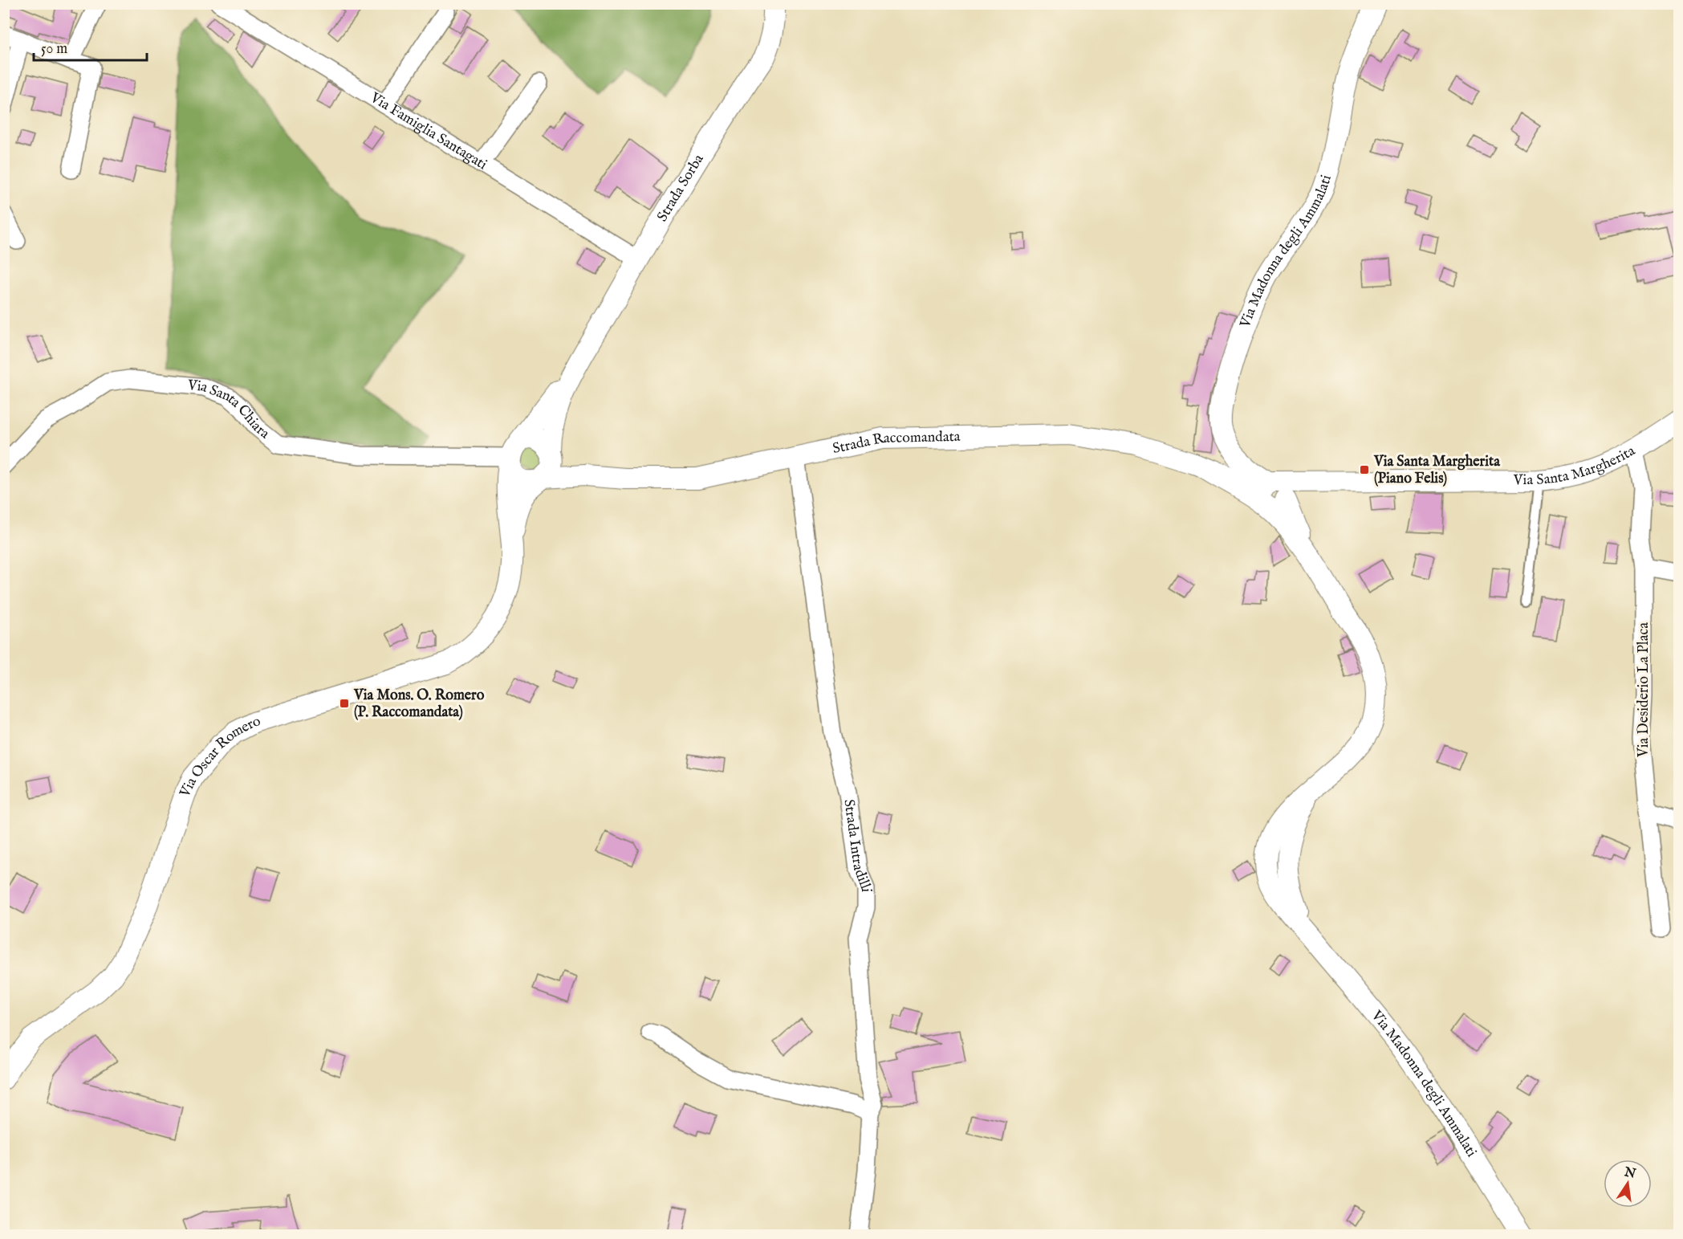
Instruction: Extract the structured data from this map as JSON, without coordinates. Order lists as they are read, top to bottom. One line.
{"streets":{"street":["Via Famiglia Santagati","Strada Sorba","Via Madonna degli Ammalati","Via Santa Chiara","Strada Raccomandata","Via Santa Margherita","Via Desiderio La Placa","Via Oscar Romero","Strada Intradilli"]},"crossings":[["Via Famiglia Santagati","Strada Sorba"],["Via Madonna degli Ammalati","Via Santa Margherita"],["Strada Raccomandata","Via Santa Margherita"],["Strada Raccomandata","Strada Intradilli"],["Via Santa Margherita","Via Desiderio La Placa"]],"places":{"transit":["Via Santa Margherita (Piano Felis)","Via Mons. O. Romero (P. Raccomandata)"]},"scale_bar":"50 m","north":"top"}
